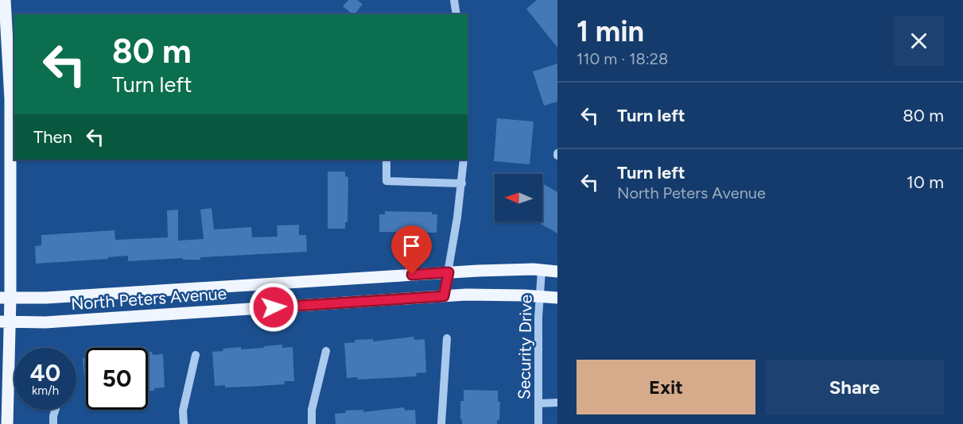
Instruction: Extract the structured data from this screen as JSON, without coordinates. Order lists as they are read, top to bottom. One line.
{"streets":{"main road":["North Peters Avenue"],"street":["Security Drive"]},"crossings":[["North Peters Avenue","Security Drive"]],"north":"left","page":{"heading":["1 min","110 m · 18:28"],"turn":["80 m","Turn left"],"list":[{"name":"Turn left","value":"80 m"},{"name":"Turn left","note":"North Peters Avenue","value":"10 m"}],"then":"Then","speed":"40 km/h","limit":"50","buttons":["Exit","Share"]}}
